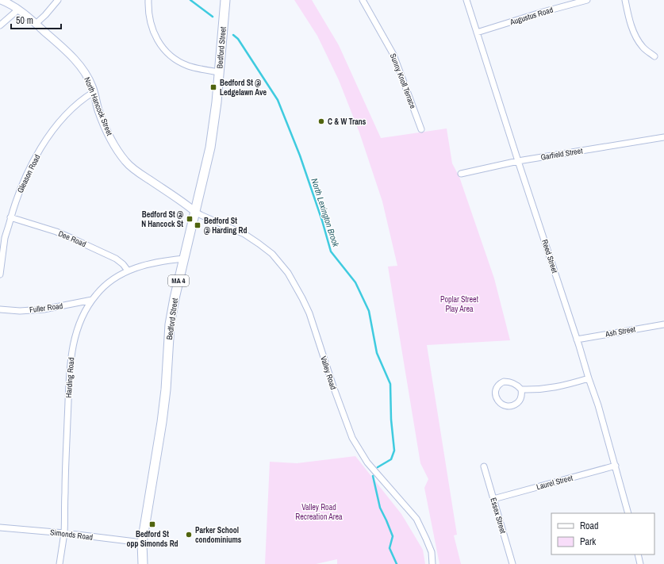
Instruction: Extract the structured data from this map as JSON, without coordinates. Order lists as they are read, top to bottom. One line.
{"streets":{"main road":["Bedford Street","MA 4"],"street":["Augustus Road","Sunny Knoll Terrace","North Hancock Street","Garfield Street","Gleason Road","Dee Road","Reed Street","Fuller Road","Ash Street","Valley Road","Harding Road","Laurel Street","Essex Street","Simonds Road"]},"crossings":[["Augustus Road","Reed Street"],["Bedford Street","North Hancock Street"],["Bedford Street","Valley Road"],["Bedford Street","Harding Road"],["Bedford Street","Simonds Road"],["North Hancock Street","Gleason Road"],["North Hancock Street","Valley Road"],["Garfield Street","Reed Street"],["Gleason Road","Dee Road"],["Dee Road","Harding Road"],["Reed Street","Ash Street"],["Reed Street","Laurel Street"],["Fuller Road","Harding Road"],["Harding Road","Simonds Road"],["Laurel Street","Essex Street"]],"water":["North Lexington Brook"],"parks":["Poplar Street Play Area","Valley Road Recreation Area"],"places":{"transit":["Bedford St @ Ledgelawn Ave","Bedford St @ N Hancock St","Bedford St @ Harding Rd","Bedford St opp Simonds Rd"],"other":["C & W Trans","Parker School condominiums"]},"legend":["Road","Park"],"scale_bar":"50 m"}
